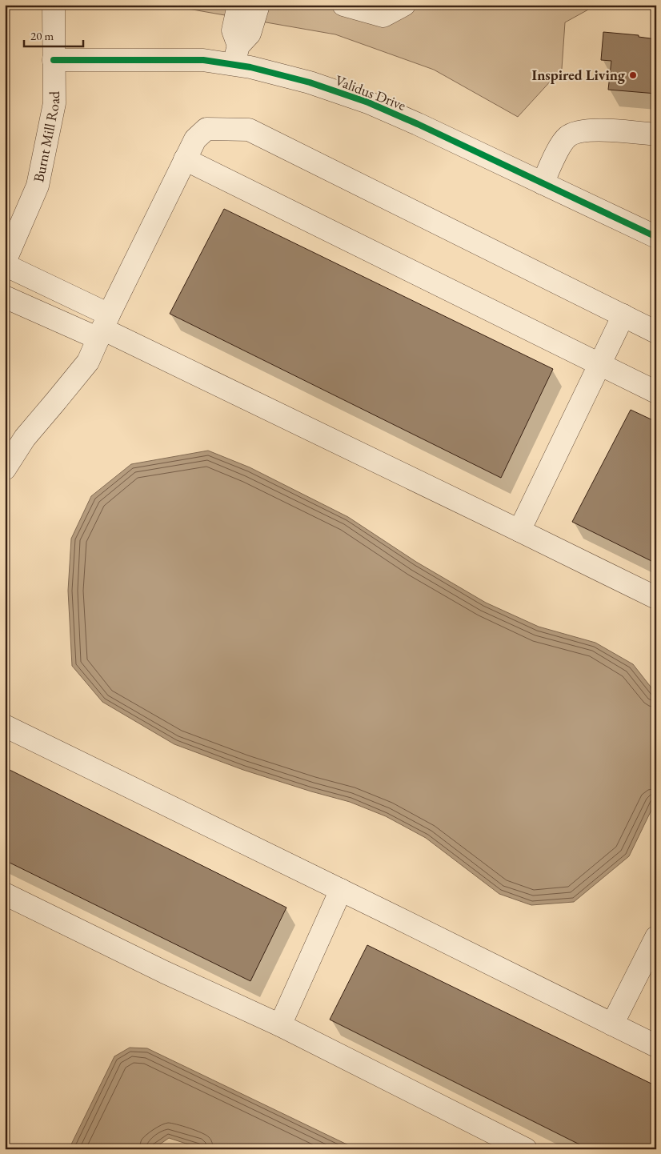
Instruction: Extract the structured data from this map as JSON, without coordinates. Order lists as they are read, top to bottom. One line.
{"streets":{"street":["Validus Drive","Burnt Mill Road"]},"crossings":[["Validus Drive","Burnt Mill Road"]],"places":["Inspired Living"],"scale_bar":"20 m"}
